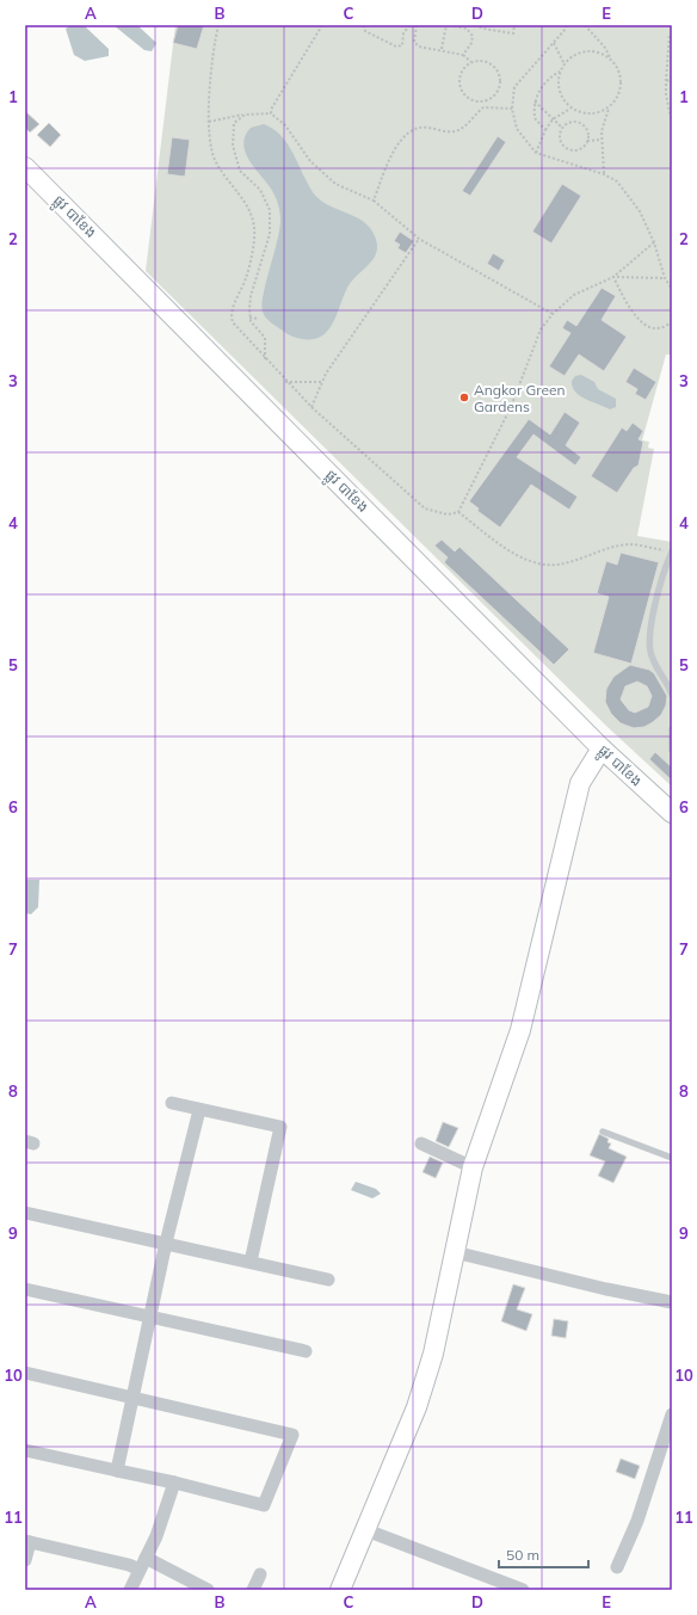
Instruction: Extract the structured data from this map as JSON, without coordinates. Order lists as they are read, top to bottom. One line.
{"streets":{"street":["ផ្លូវ បាខែង"]},"places":["Angkor Green Gardens"],"scale_bar":"50 m","grid":{"columns":["A","B","C","D","E"],"rows":["1","2","3","4","5","6","7","8","9","10","11"]}}
